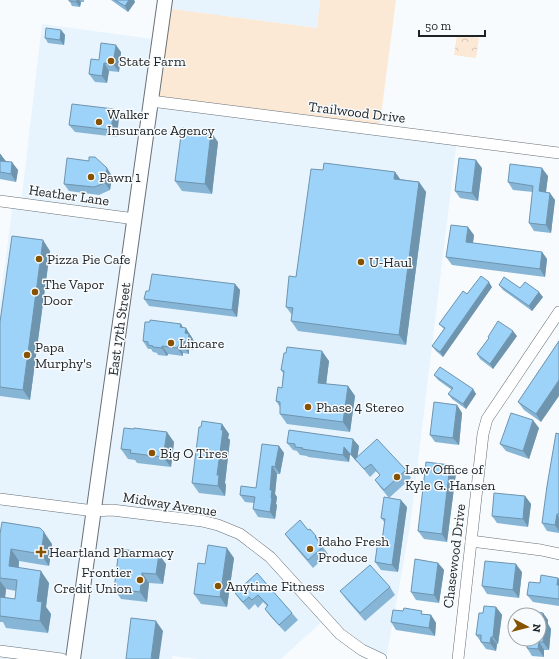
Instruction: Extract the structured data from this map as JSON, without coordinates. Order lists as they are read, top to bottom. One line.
{"streets":{"main road":["East 17th Street"],"street":["Trailwood Drive","Heather Lane","Midway Avenue","Chasewood Drive"]},"crossings":[["Trailwood Drive","East 17th Street"],["Heather Lane","East 17th Street"],["East 17th Street","Midway Avenue"]],"places":{"other":["State Farm","Walker Insurance Agency","Pawn 1","Pizza Pie Cafe","U-Haul","The Vapor Door","Lincare","Papa Murphy's","Phase 4 Stereo","Big O Tires","Law Office of Kyle G. Hansen","Idaho Fresh Produce","Frontier Credit Union","Anytime Fitness"],"health":["Heartland Pharmacy"]},"scale_bar":"50 m","north":"right"}
